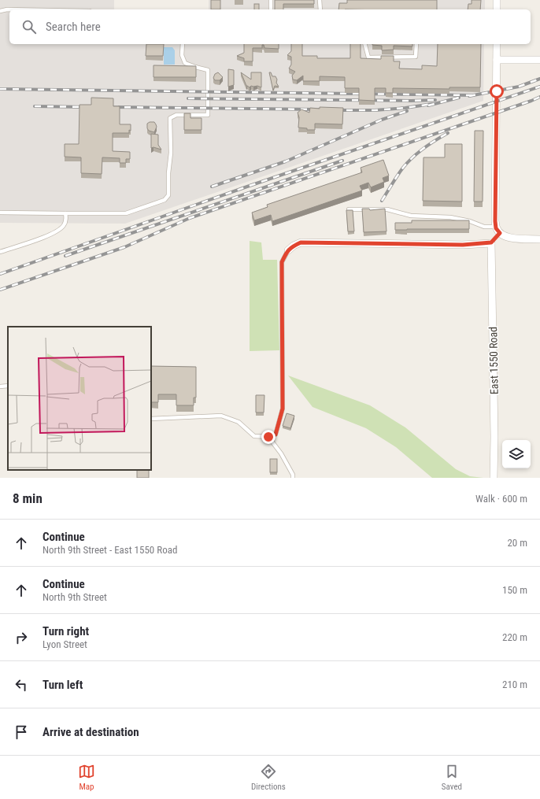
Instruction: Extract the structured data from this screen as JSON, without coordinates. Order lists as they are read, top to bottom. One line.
{"streets":{"street":["East 1550 Road"]},"page":{"search":"Search here","heading":["8 min","Walk · 600 m"],"list":[["Continue","North 9th Street - East 1550 Road","20 m"],["Continue","North 9th Street","150 m"],["Turn right","Lyon Street","220 m"],["Turn left","210 m"],"Arrive at destination"],"nav":["Map","Directions","Saved"]}}
